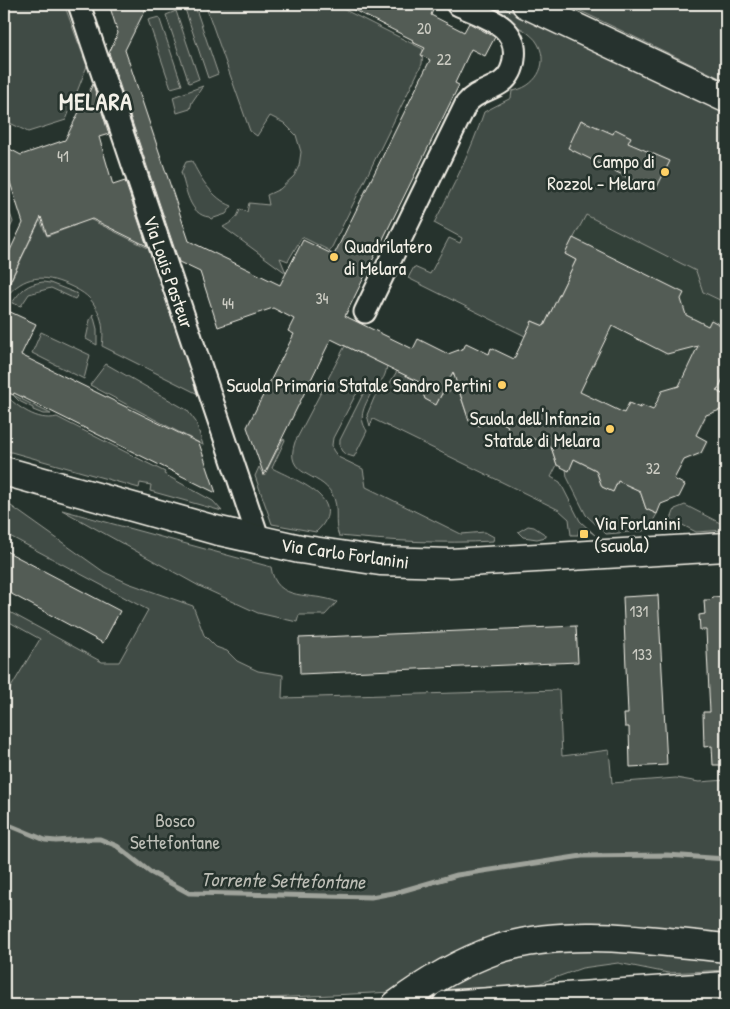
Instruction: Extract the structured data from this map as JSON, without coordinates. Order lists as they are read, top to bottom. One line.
{"streets":{"main road":["Via Carlo Forlanini"],"street":["Via Louis Pasteur"]},"crossings":[["Via Louis Pasteur","Via Carlo Forlanini"]],"districts":["MELARA"],"water":["Torrente Settefontane"],"parks":["Bosco Settefontane"],"places":{"other":["Campo di Rozzol - Melara","Quadrilatero di Melara","Scuola Primaria Statale Sandro Pertini","Scuola dell'Infanzia Statale di Melara"],"transit":["Via Forlanini (scuola)"]},"house_numbers":["20","22","41","34","44","32","131","133"]}
